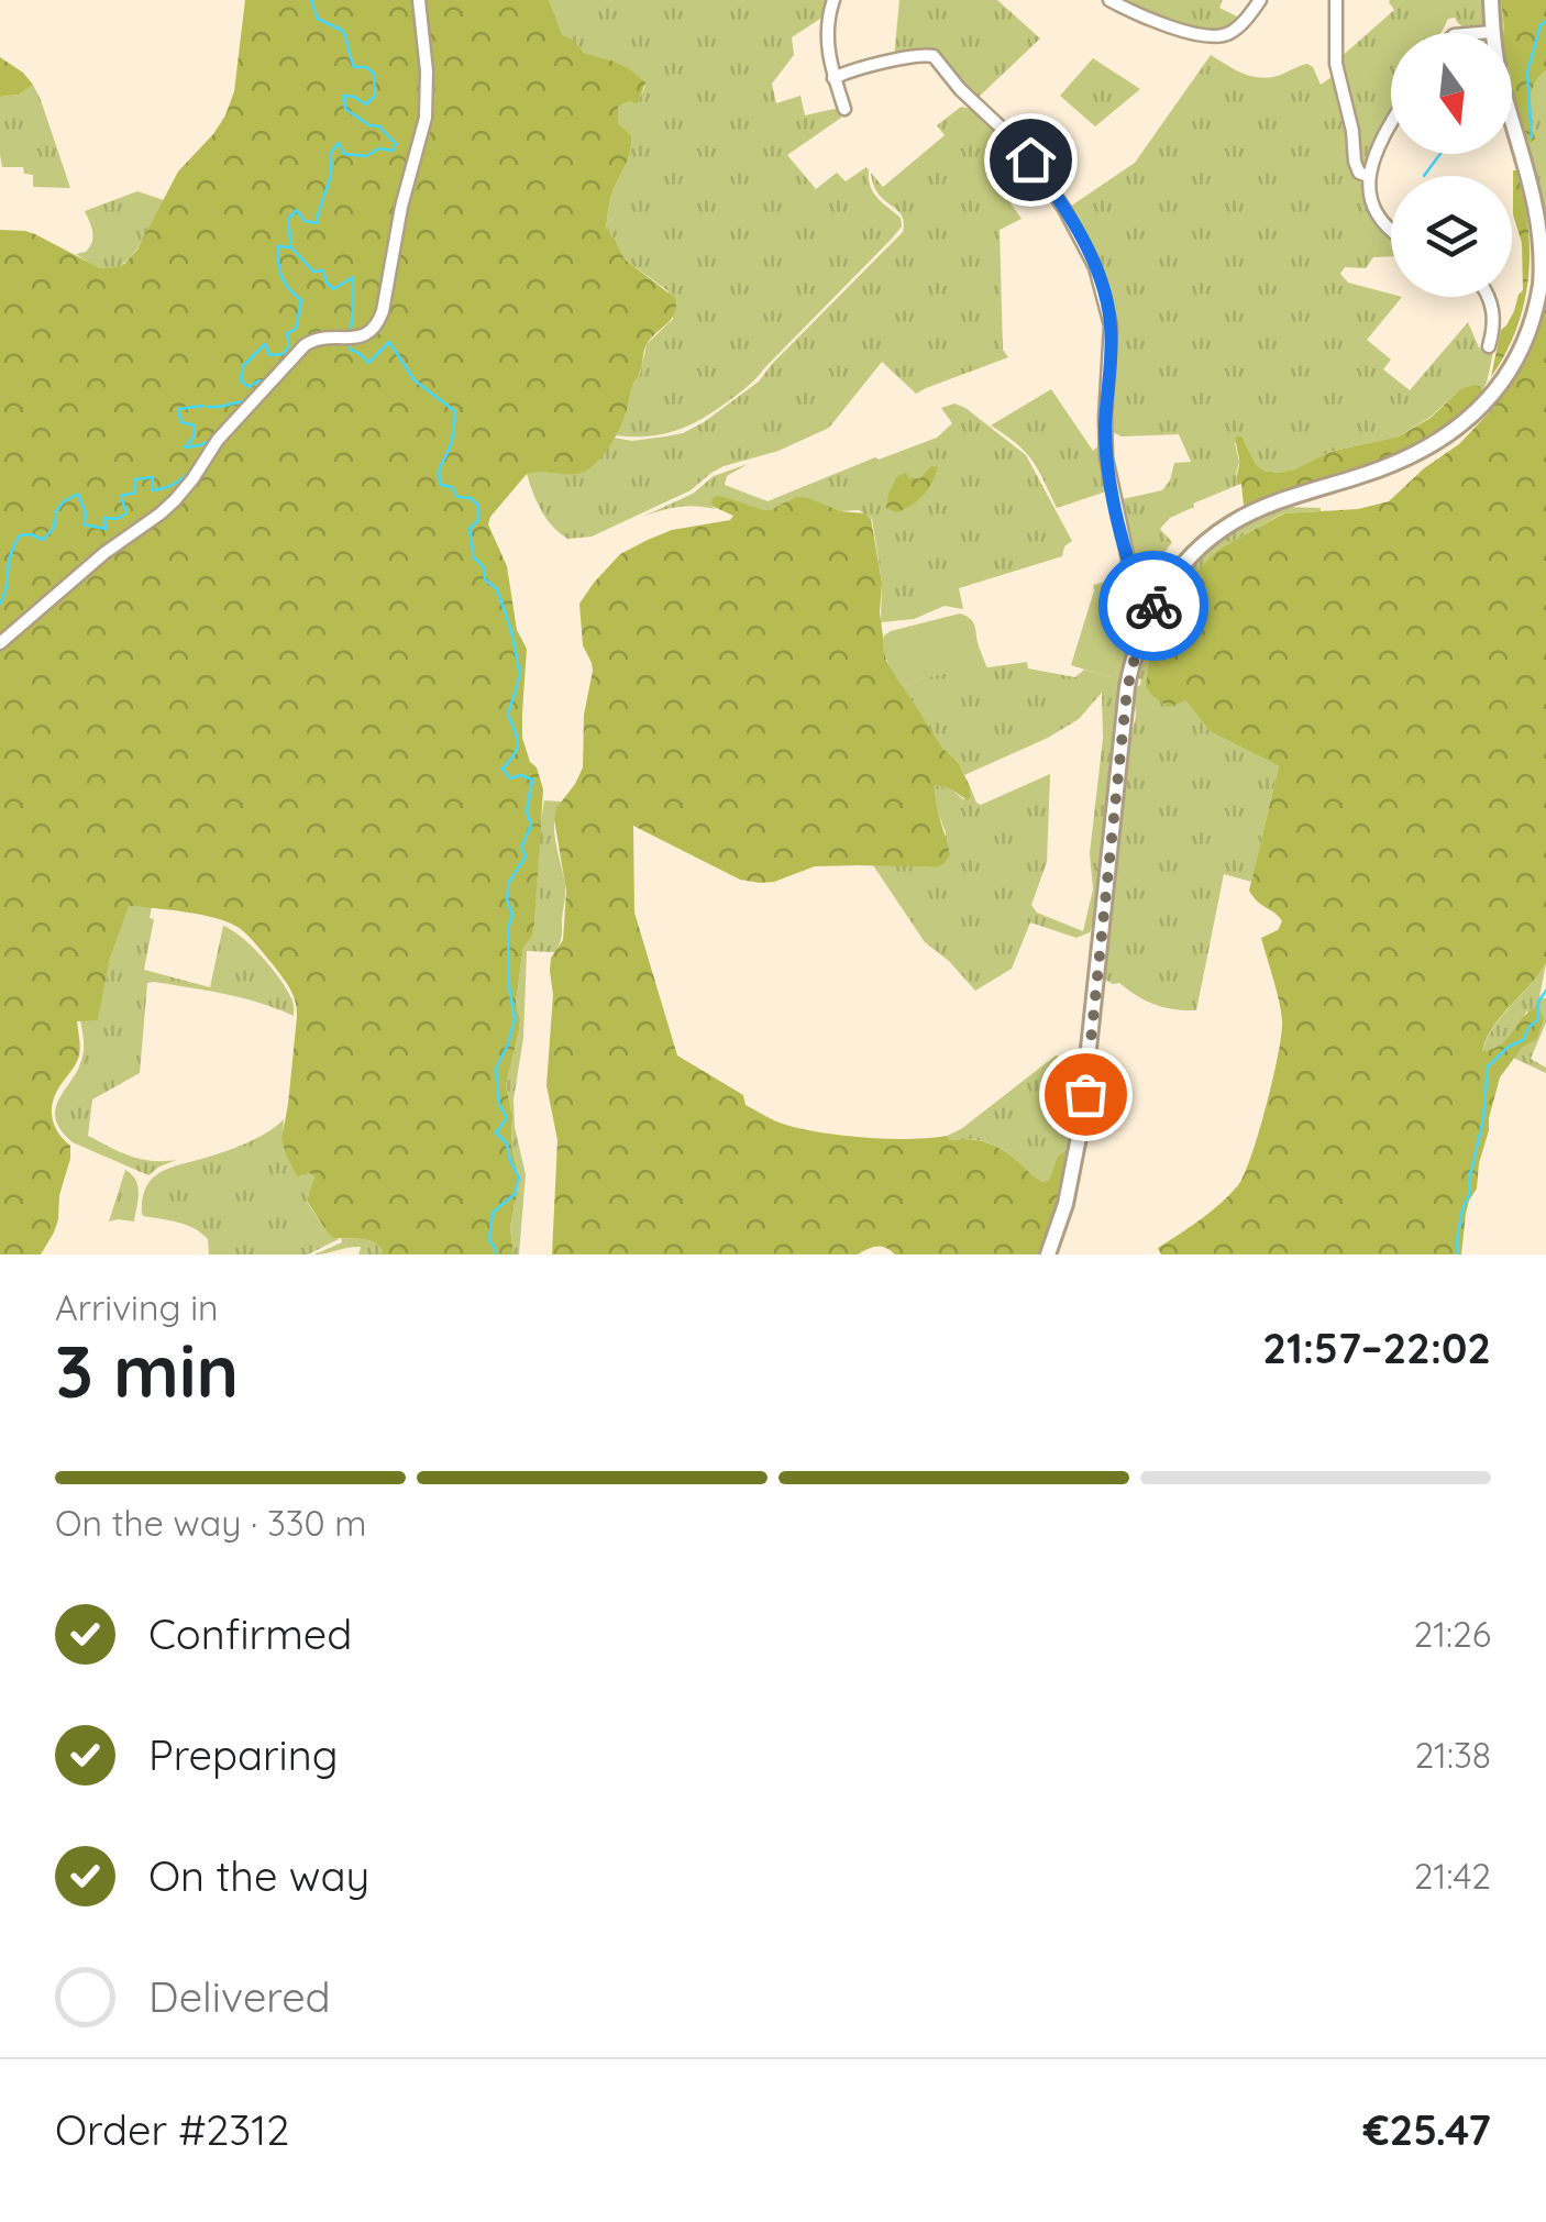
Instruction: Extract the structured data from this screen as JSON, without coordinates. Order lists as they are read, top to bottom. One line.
{"north":"bottom","page":{"heading":["3 min","Arriving in","21:57–22:02"],"panel":["Order #2312","€25.47"],"bar":"On the way · 330 m","list":[["Confirmed","21:26"],["Preparing","21:38"],["On the way","21:42"],"Delivered"]}}
